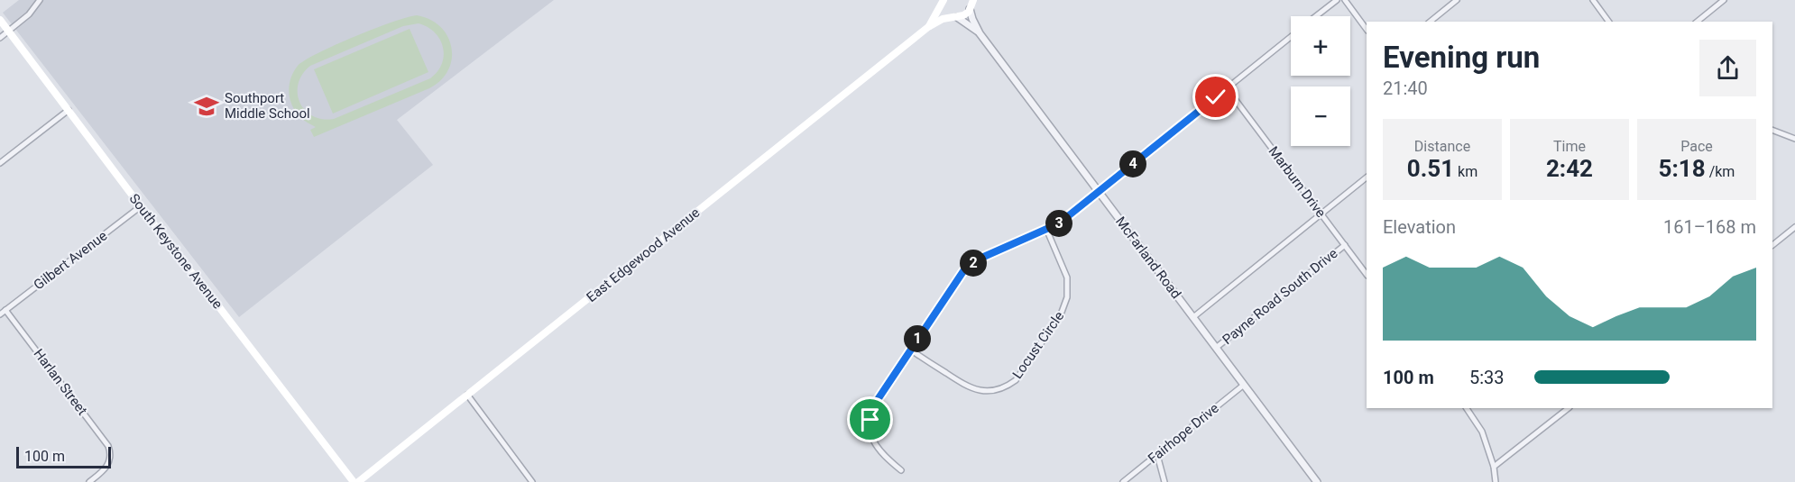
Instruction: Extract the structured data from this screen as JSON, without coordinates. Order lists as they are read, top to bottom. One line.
{"streets":{"main road":["South Keystone Avenue","East Edgewood Avenue"],"street":["Marburn Drive","McFarland Road","Gilbert Avenue","Payne Road South Drive","Locust Circle","Harlan Street","Fairhope Drive"]},"crossings":[["Marburn Drive","Payne Road South Drive"],["South Keystone Avenue","Gilbert Avenue"],["East Edgewood Avenue","McFarland Road"],["McFarland Road","Payne Road South Drive"],["McFarland Road","Fairhope Drive"],["Gilbert Avenue","Harlan Street"]],"places":{"school or university":["Southport Middle School"]},"scale_bar":"100 m","page":{"map_buttons":["+","−"],"heading":["Evening run","21:40"],"stats":[["Distance","0.51 km"],["Time","2:42"],["Pace","5:18 /km"]],"pins":["4","3","2","1"],"chart":["Elevation","161–168 m"],"list":[{"name":"100 m","note":"5:33"}],"scale":"100 m"}}
